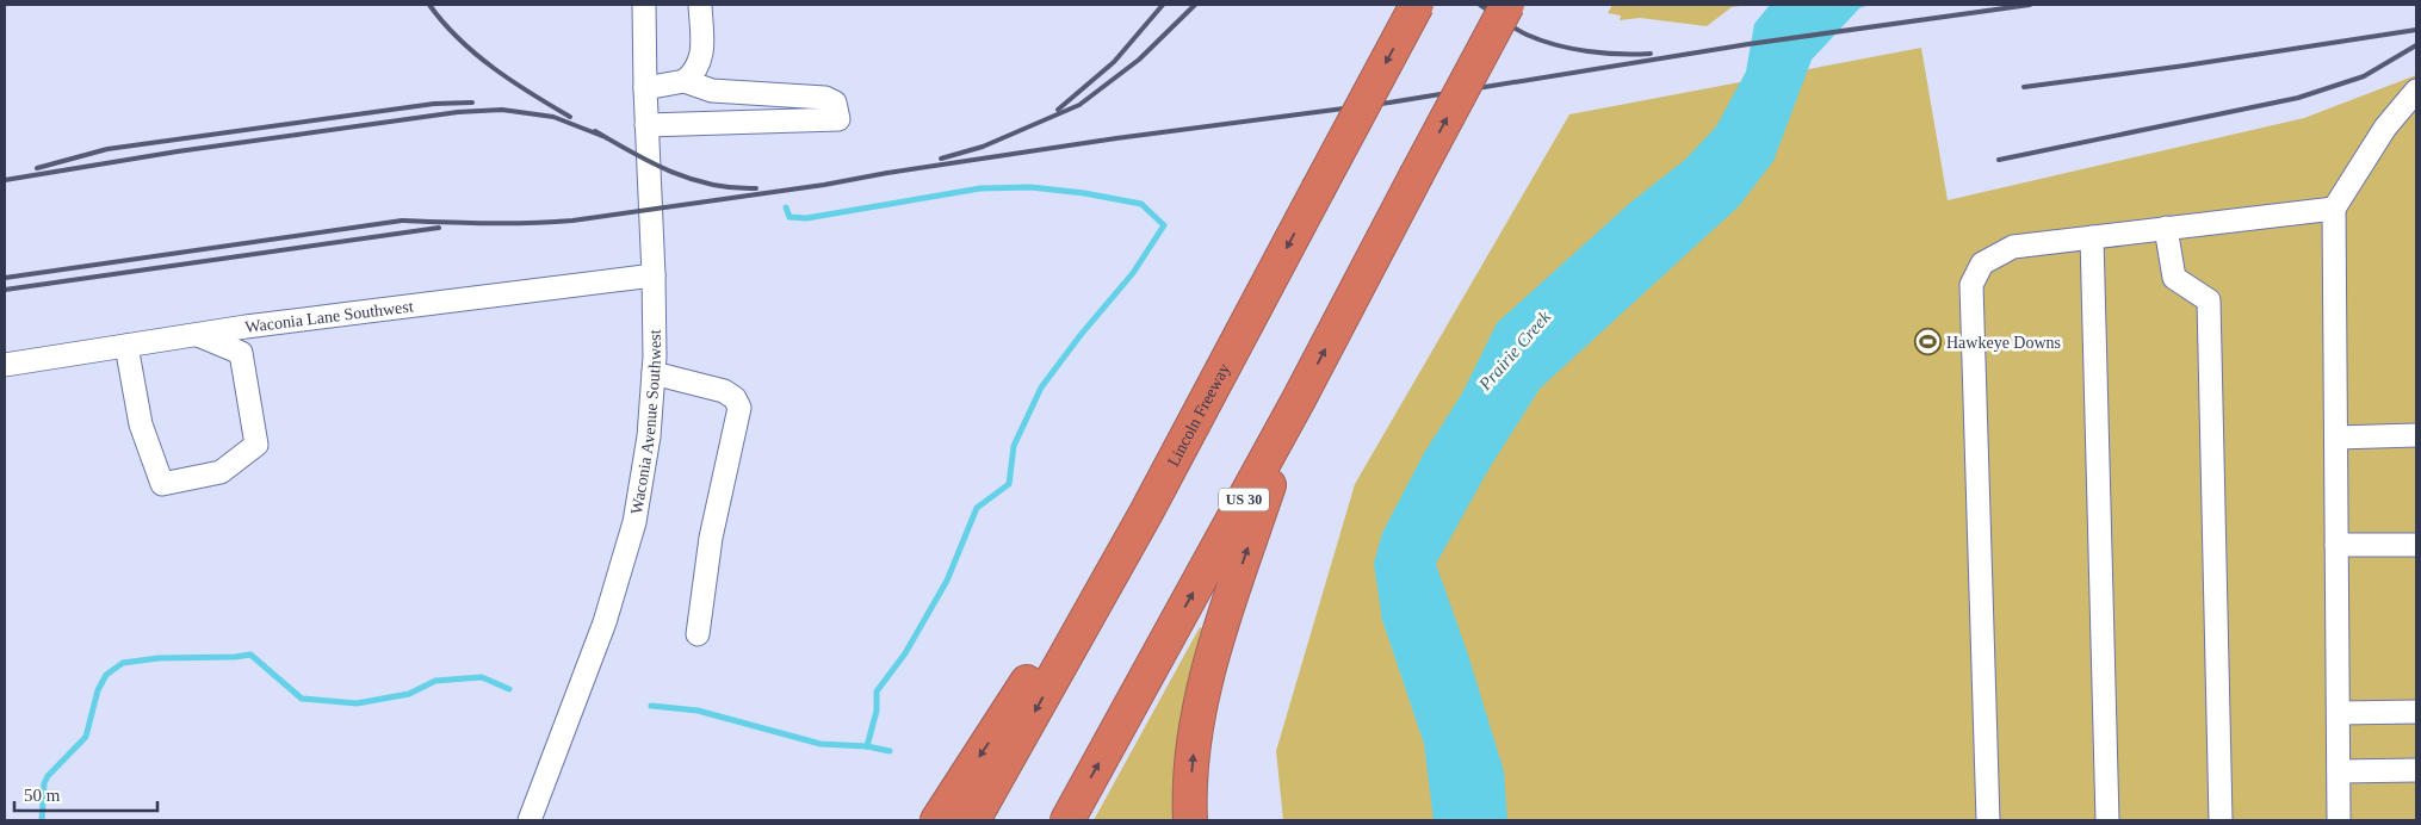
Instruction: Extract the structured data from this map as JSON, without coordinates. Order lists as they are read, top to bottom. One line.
{"streets":{"highway":["Lincoln Freeway","US 30"],"street":["Waconia Lane Southwest","Waconia Avenue Southwest"]},"crossings":[["Waconia Lane Southwest","Waconia Avenue Southwest"]],"water":["Prairie Creek"],"places":{"sports":["Hawkeye Downs"]},"scale_bar":"50 m"}
